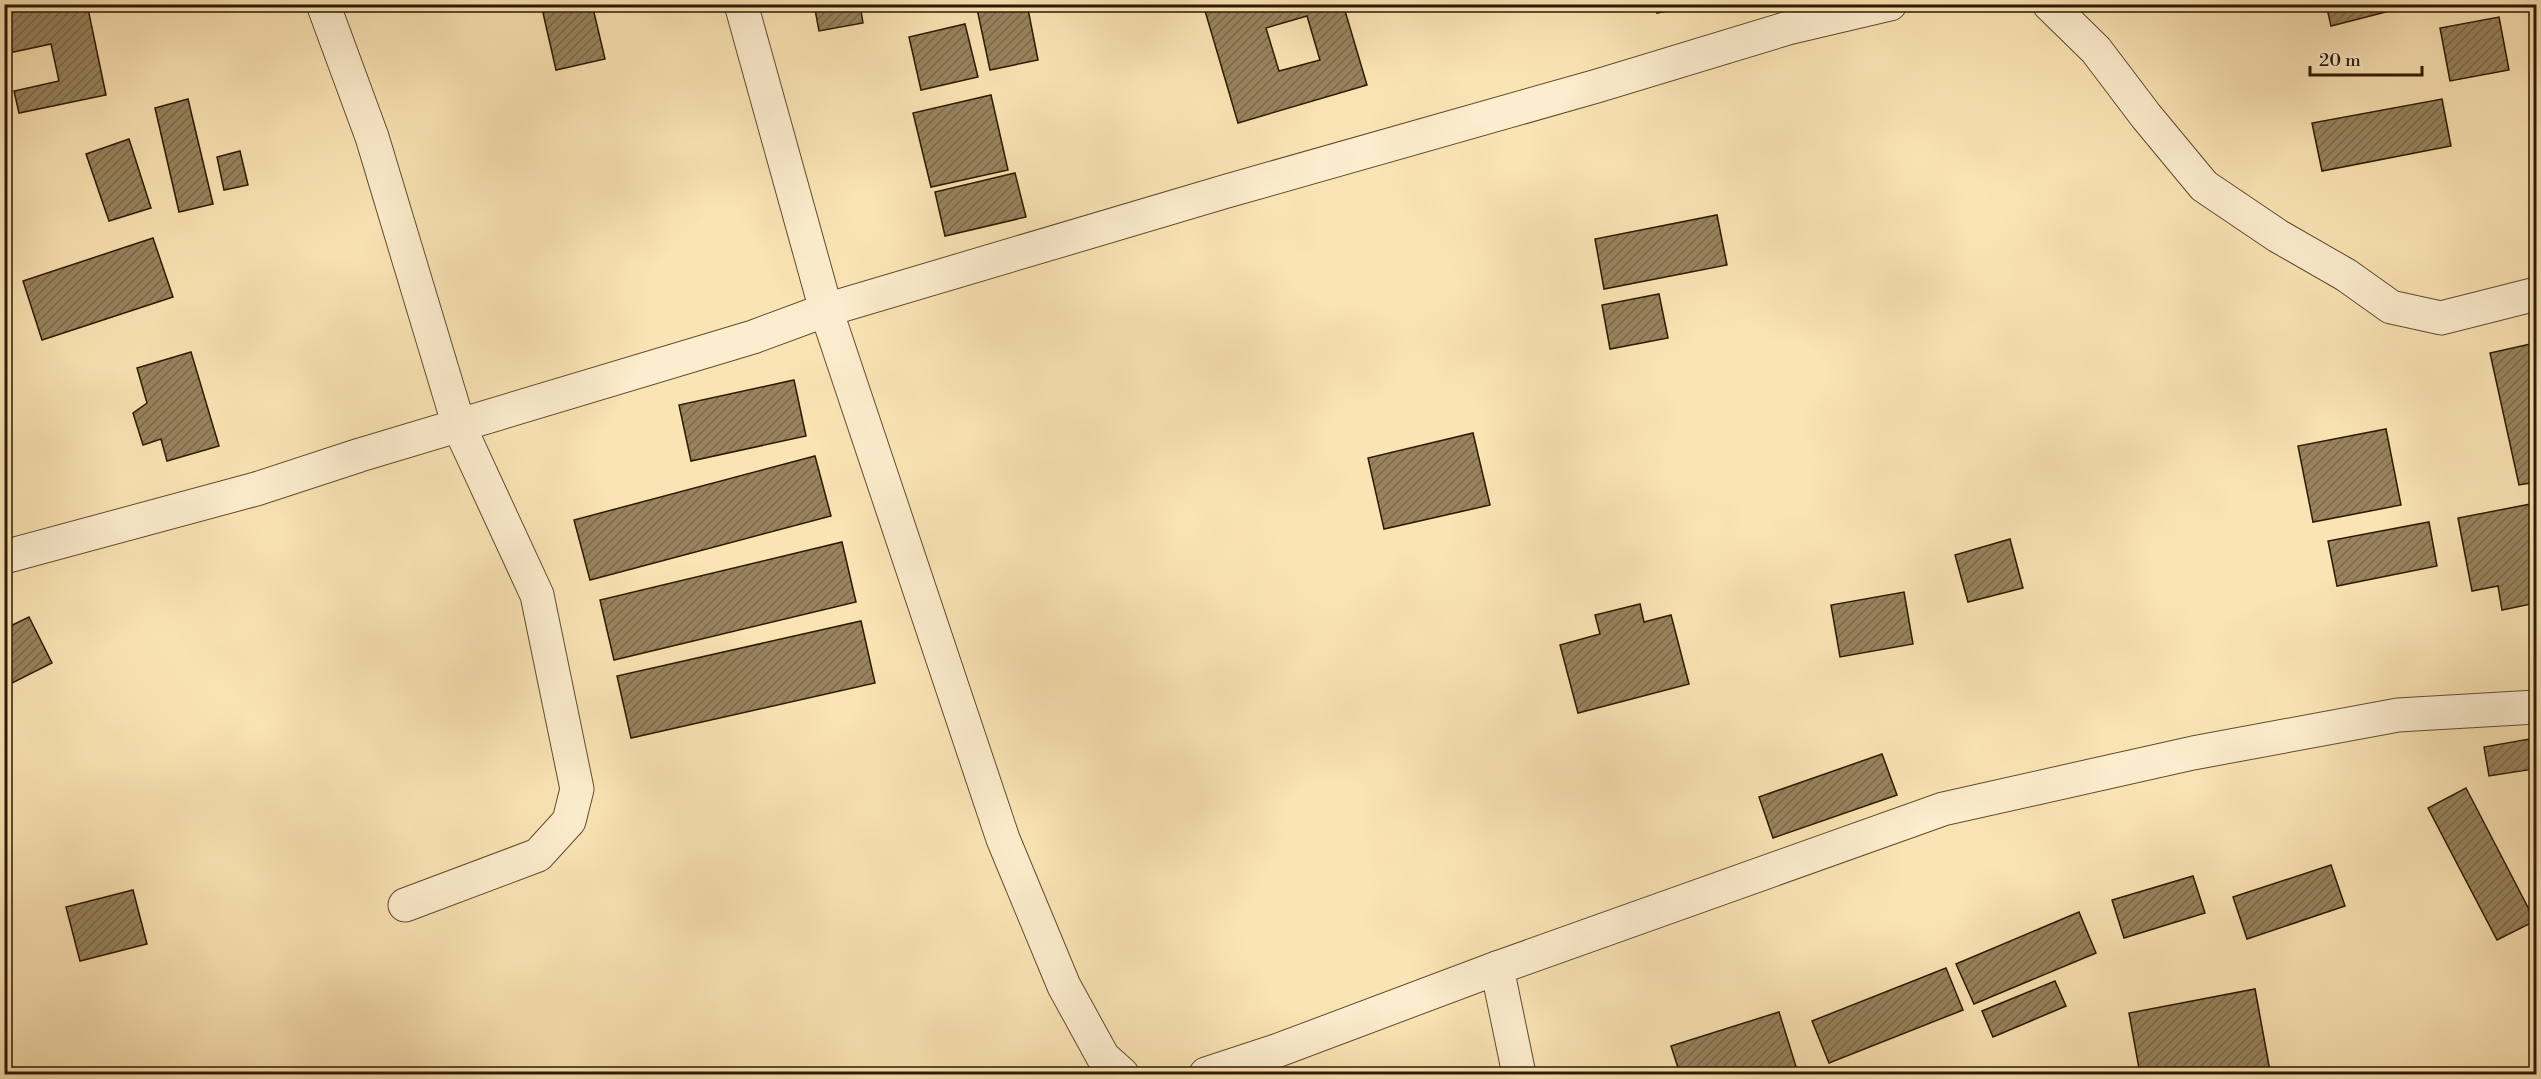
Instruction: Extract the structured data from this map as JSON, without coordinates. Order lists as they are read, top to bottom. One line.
{"scale_bar":"20 m"}
